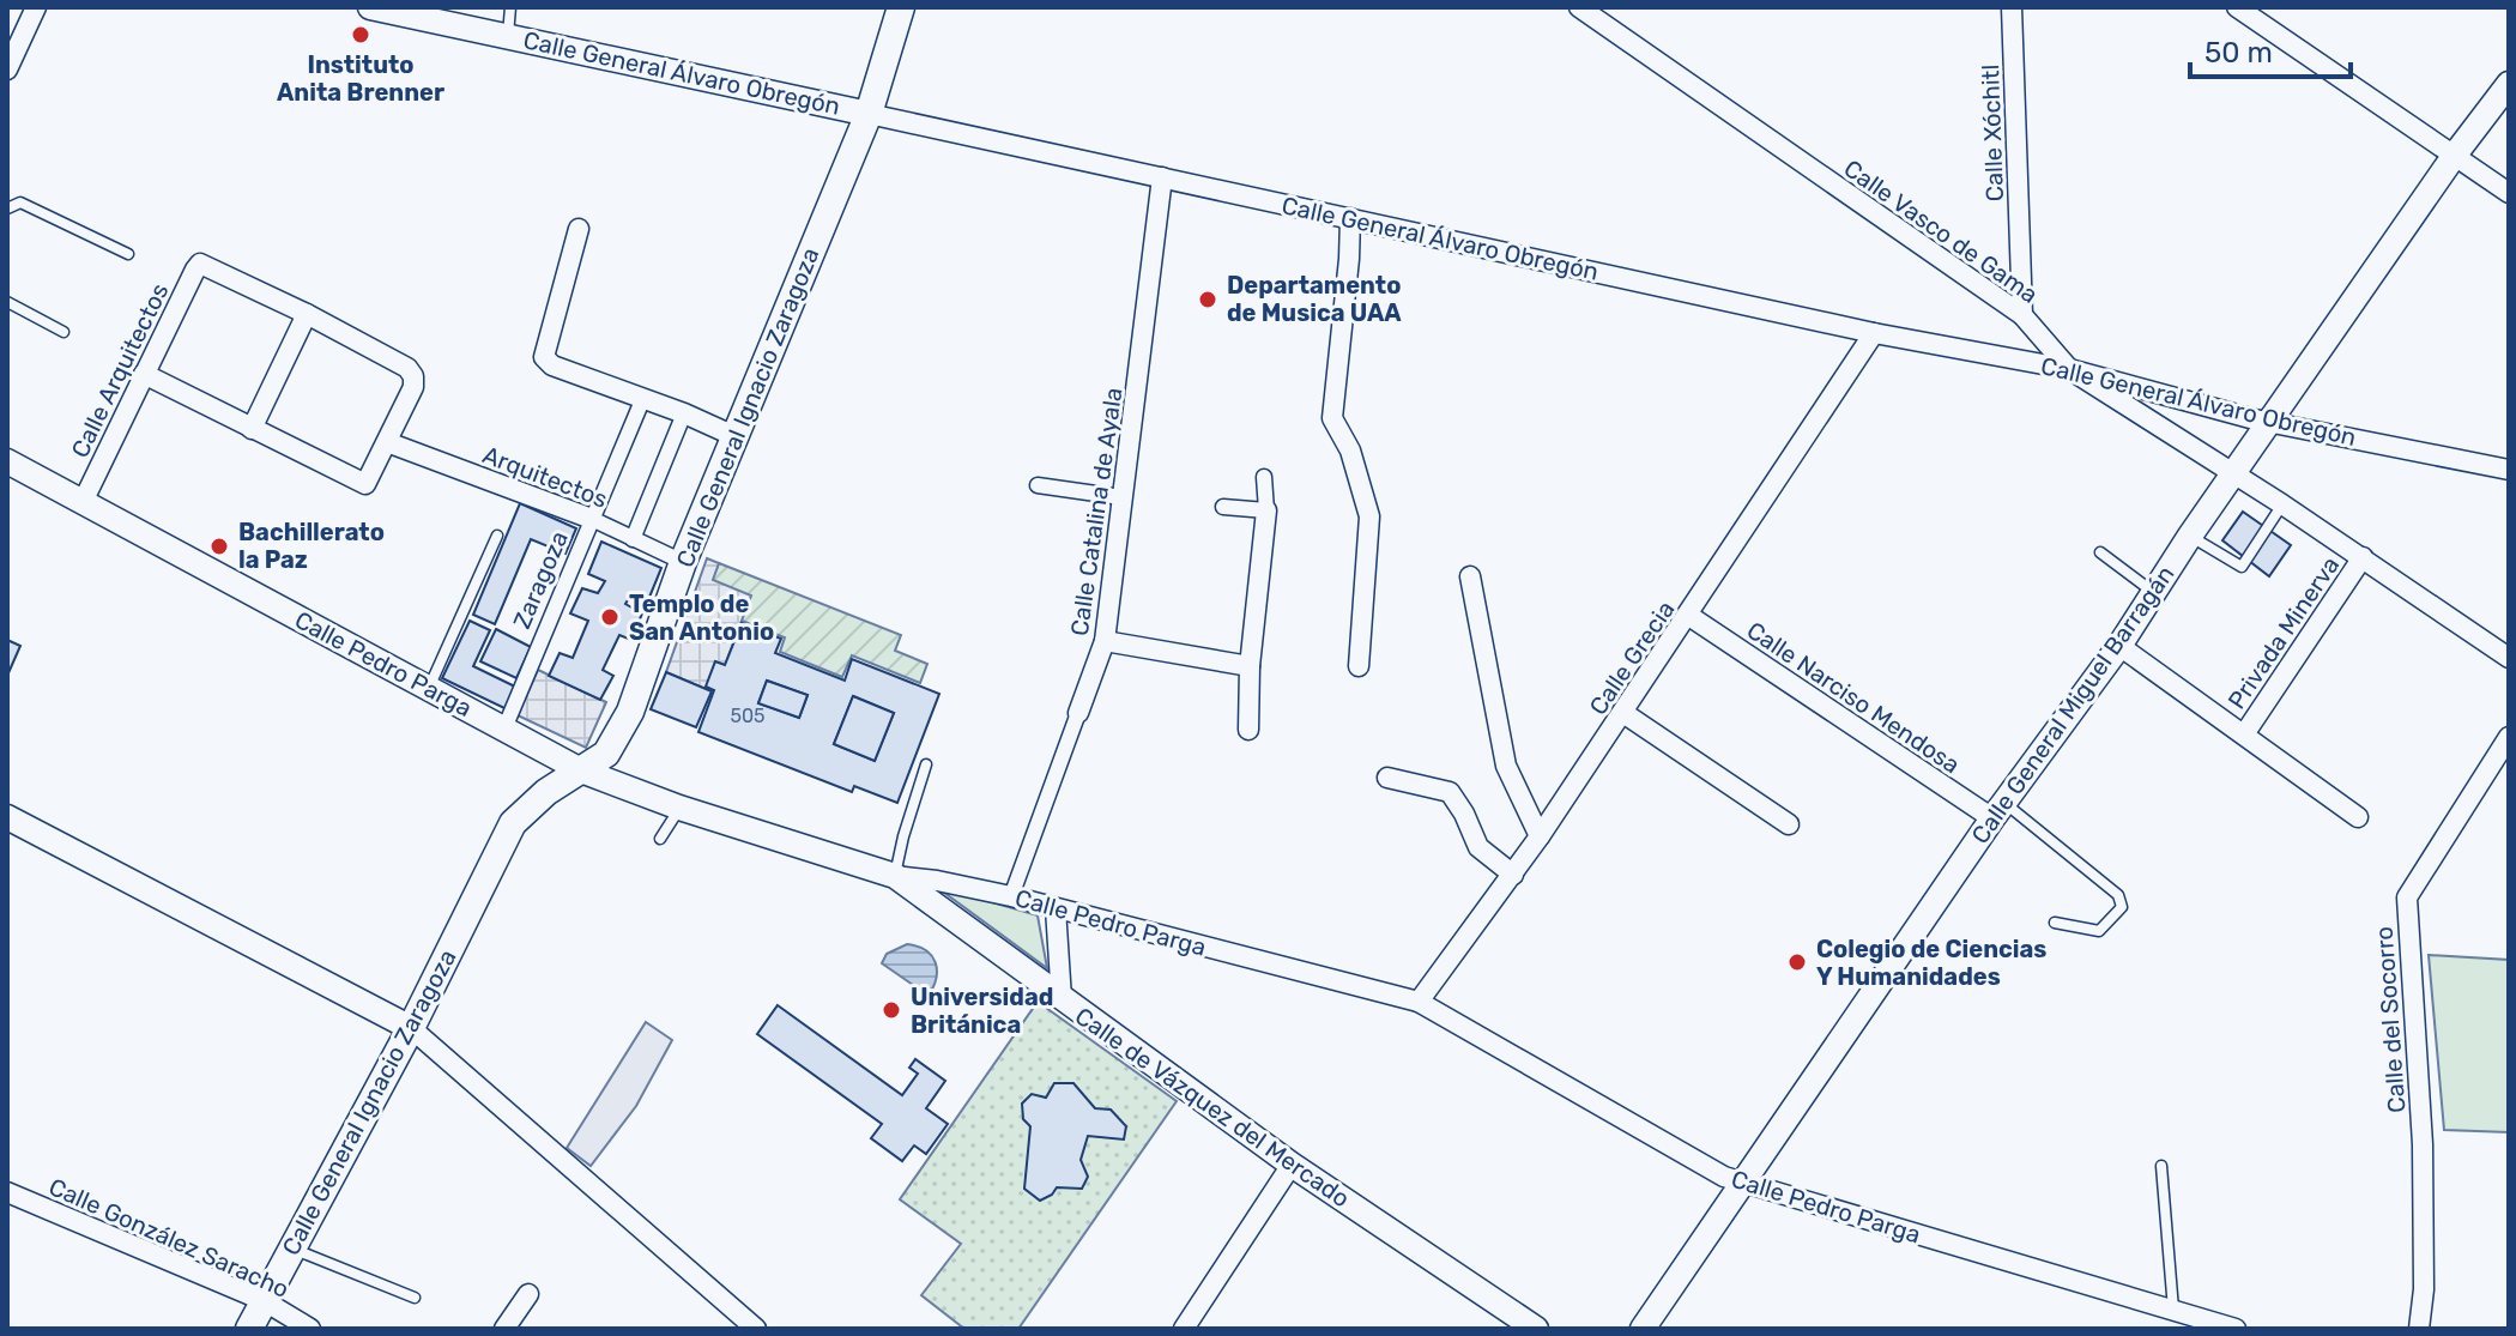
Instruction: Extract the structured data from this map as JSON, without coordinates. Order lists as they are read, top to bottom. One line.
{"streets":{"main road":["Calle General Ignacio Zaragoza"],"street":["Calle General Álvaro Obregón","Calle Xóchitl","Calle Vasco de Gama","Calle Arquitectos","Arquitectos","Calle Catalina de Ayala","Zaragoza","Privada Minerva","Calle Grecia","Calle Pedro Parga","Calle Narciso Mendosa","Calle General Miguel Barragán","Calle del Socorro","Calle de Vázquez del Mercado","Calle González Saracho"]},"crossings":[["Calle General Álvaro Obregón","Calle Vasco de Gama"],["Calle General Álvaro Obregón","Calle General Ignacio Zaragoza"],["Calle General Álvaro Obregón","Calle Catalina de Ayala"],["Calle General Álvaro Obregón","Calle Grecia"],["Calle General Álvaro Obregón","Calle General Miguel Barragán"],["Calle Xóchitl","Calle Vasco de Gama"],["Calle Vasco de Gama","Privada Minerva"],["Calle Vasco de Gama","Calle General Miguel Barragán"],["Calle Arquitectos","Arquitectos"],["Calle Arquitectos","Calle Pedro Parga"],["Calle General Ignacio Zaragoza","Arquitectos"],["Calle General Ignacio Zaragoza","Calle Pedro Parga"],["Calle General Ignacio Zaragoza","Calle González Saracho"],["Arquitectos","Zaragoza"],["Calle Catalina de Ayala","Calle Pedro Parga"],["Zaragoza","Calle Pedro Parga"],["Privada Minerva","Calle General Miguel Barragán"],["Calle Grecia","Calle Pedro Parga"],["Calle Grecia","Calle Narciso Mendosa"],["Calle Pedro Parga","Calle General Miguel Barragán"],["Calle Pedro Parga","Calle de Vázquez del Mercado"],["Calle Narciso Mendosa","Calle General Miguel Barragán"]],"places":["Instituto Anita Brenner","Departamento de Musica UAA","Bachillerato la Paz","Templo de San Antonio","Colegio de Ciencias Y Humanidades","Universidad Británica"],"house_numbers":["505"],"scale_bar":"50 m"}
